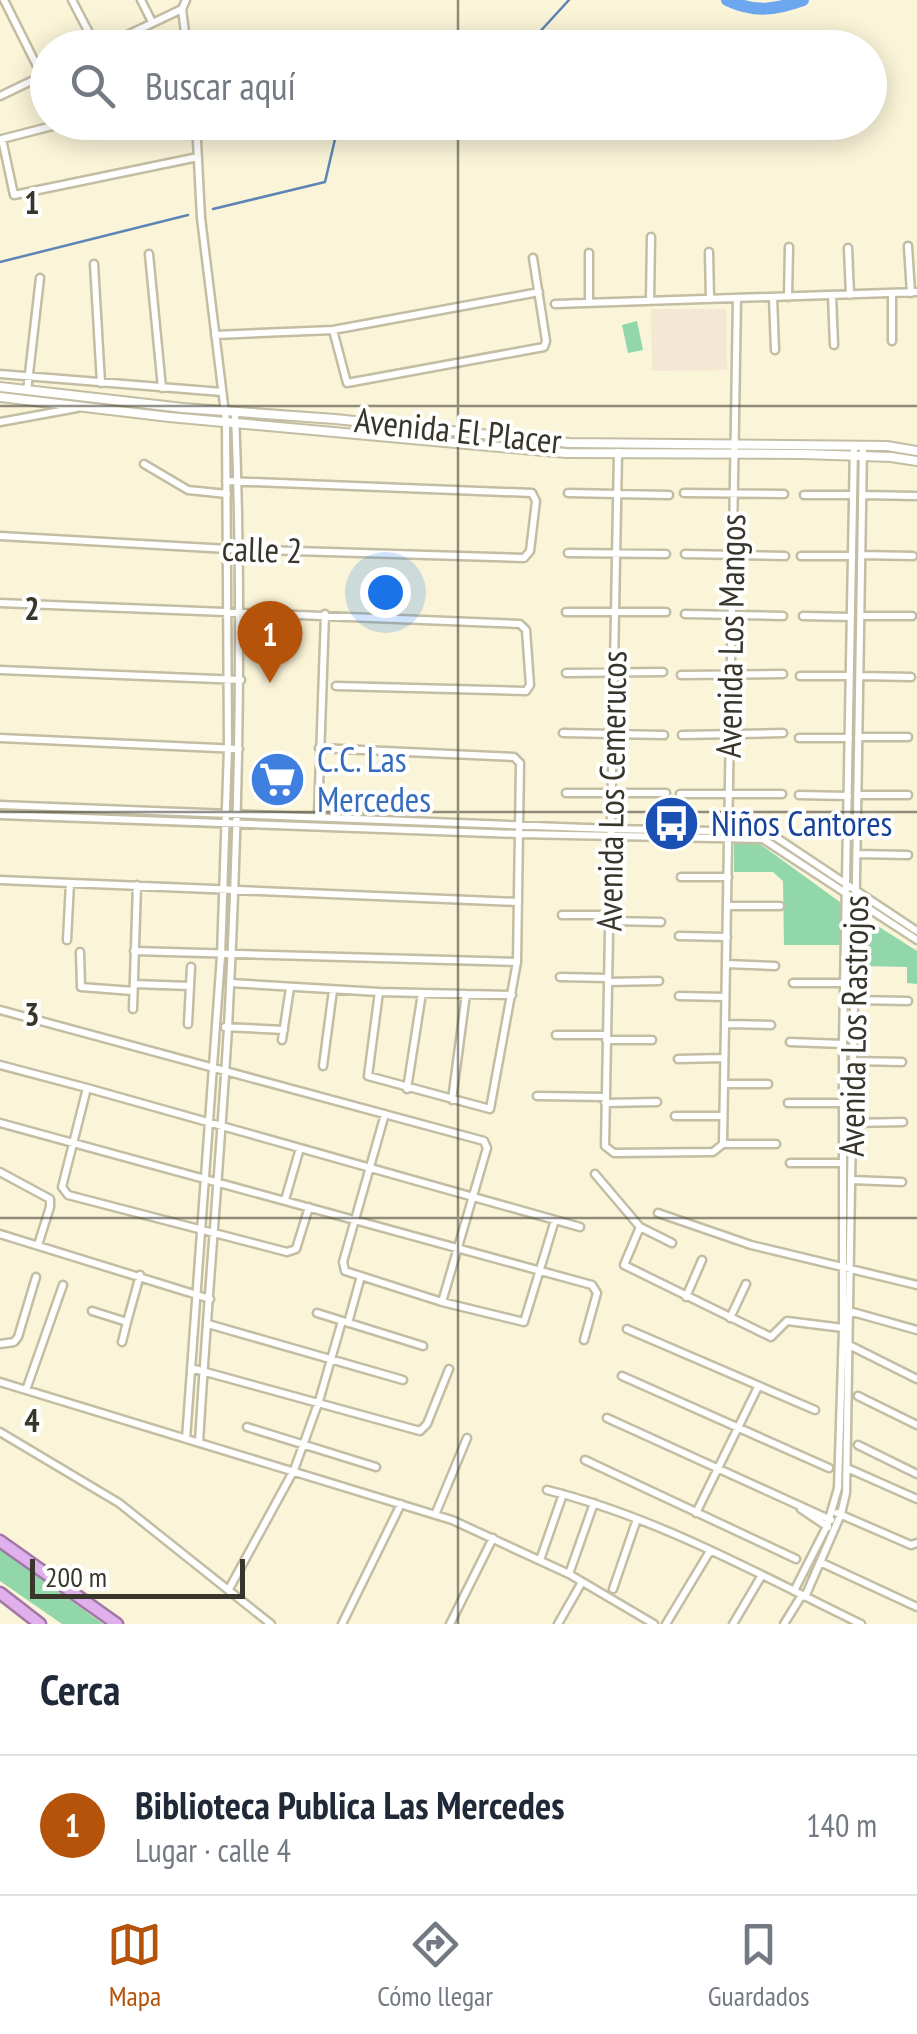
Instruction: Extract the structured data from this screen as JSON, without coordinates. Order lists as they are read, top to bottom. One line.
{"streets":{"street":["Avenida El Placer","calle 2","Avenida Los Mangos","Avenida Los Cemerucos","Avenida Los Rastrojos"]},"crossings":[["Avenida El Placer","Avenida Los Mangos"],["Avenida El Placer","Avenida Los Cemerucos"],["Avenida El Placer","Avenida Los Rastrojos"],["Avenida Los Mangos","Avenida Los Cemerucos"]],"places":{"supermarket":["C.C. Las Mercedes"],"bus stop":["Niños Cantores"]},"scale_bar":"200 m","page":{"search":"Buscar aquí","pins":"1","scale":"200 m","heading":"Cerca","list":[{"mark":"1","name":"Biblioteca Publica Las Mercedes","note":"Lugar · calle 4","value":"140 m"}],"nav":["Mapa","Cómo llegar","Guardados"]},"grid":{"rows":["1","2","3","4"]}}
